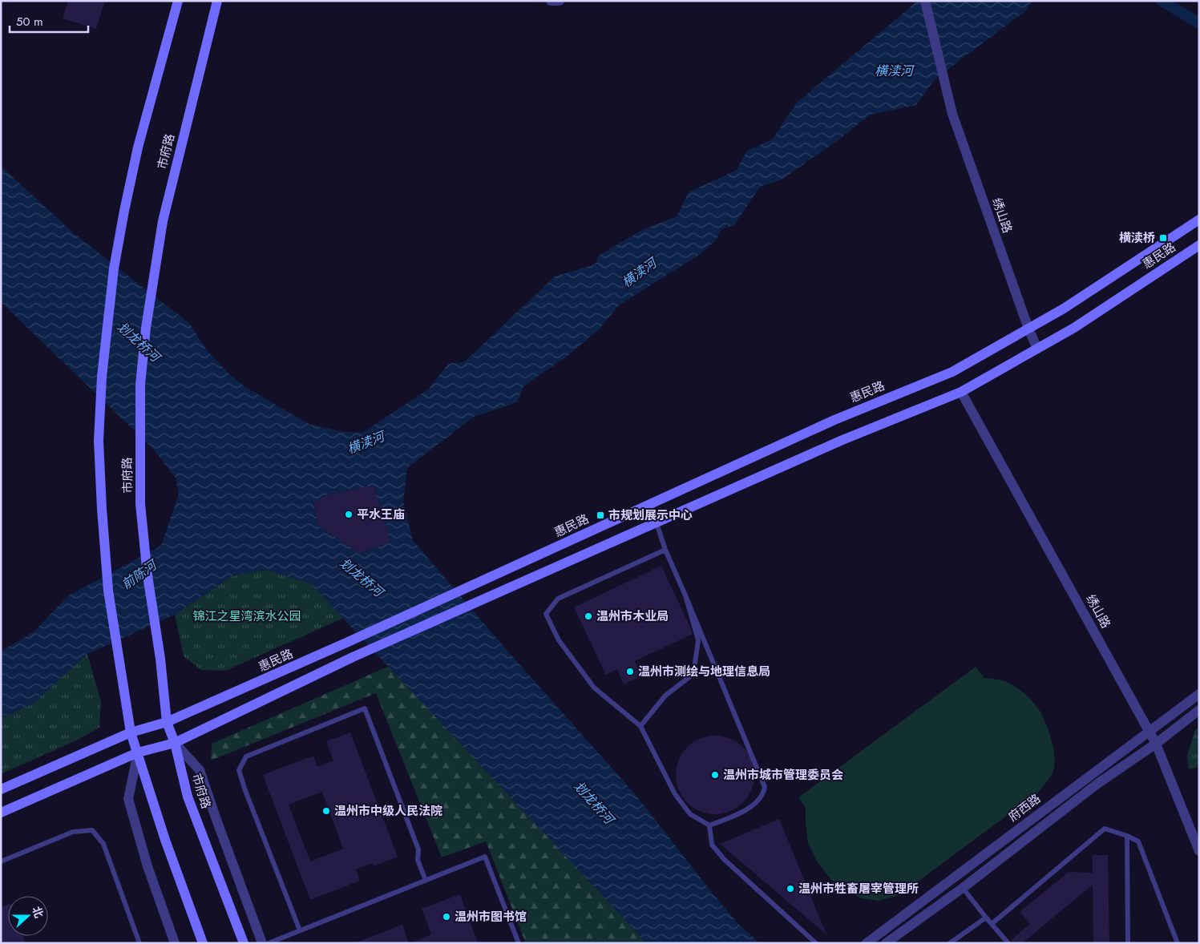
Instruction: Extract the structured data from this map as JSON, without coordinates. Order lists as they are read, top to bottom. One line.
{"streets":{"main road":["市府路","惠民路"],"street":["绣山路","府西路"]},"crossings":[["市府路","惠民路"],["绣山路","惠民路"],["绣山路","府西路"]],"water":["横渎河","划龙桥河","前陈河"],"parks":["锦江之星湾滨水公园"],"places":{"transit":["横渎桥","市规划展示中心"],"other":["平水王庙","温州市木业局","温州市测绘与地理信息局","温州市城市管理委员会","温州市中级人民法院","温州市牲畜屠宰管理所","温州市图书馆"]},"scale_bar":"50 m","north":"right"}
